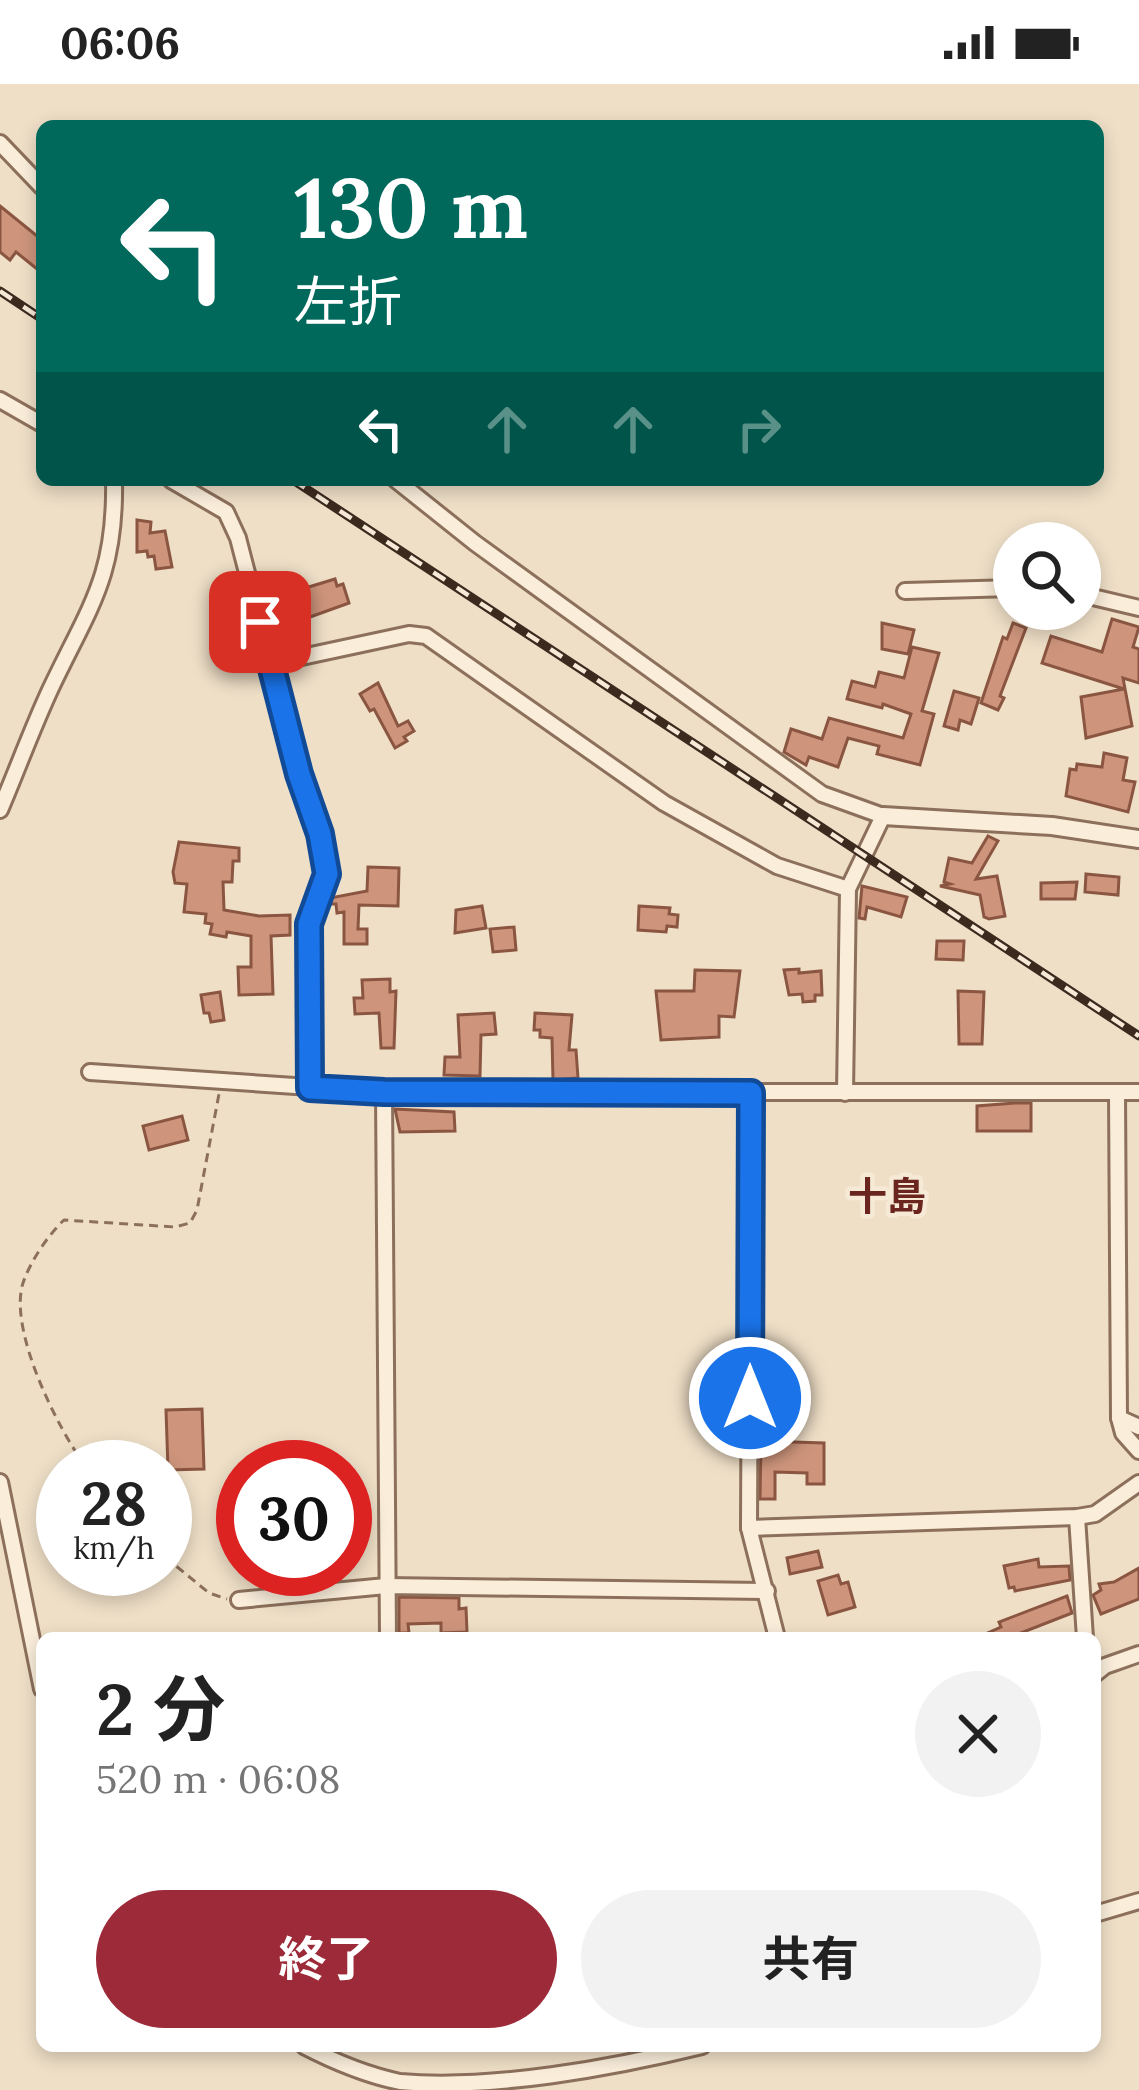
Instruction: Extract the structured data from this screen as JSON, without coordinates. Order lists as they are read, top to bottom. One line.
{"districts":["十島"],"page":{"status":"06:06","turn":["130 m","左折"],"speed":"28 km/h","limit":"30","heading":["2 分","520 m · 06:08"],"buttons":["終了","共有"]}}
